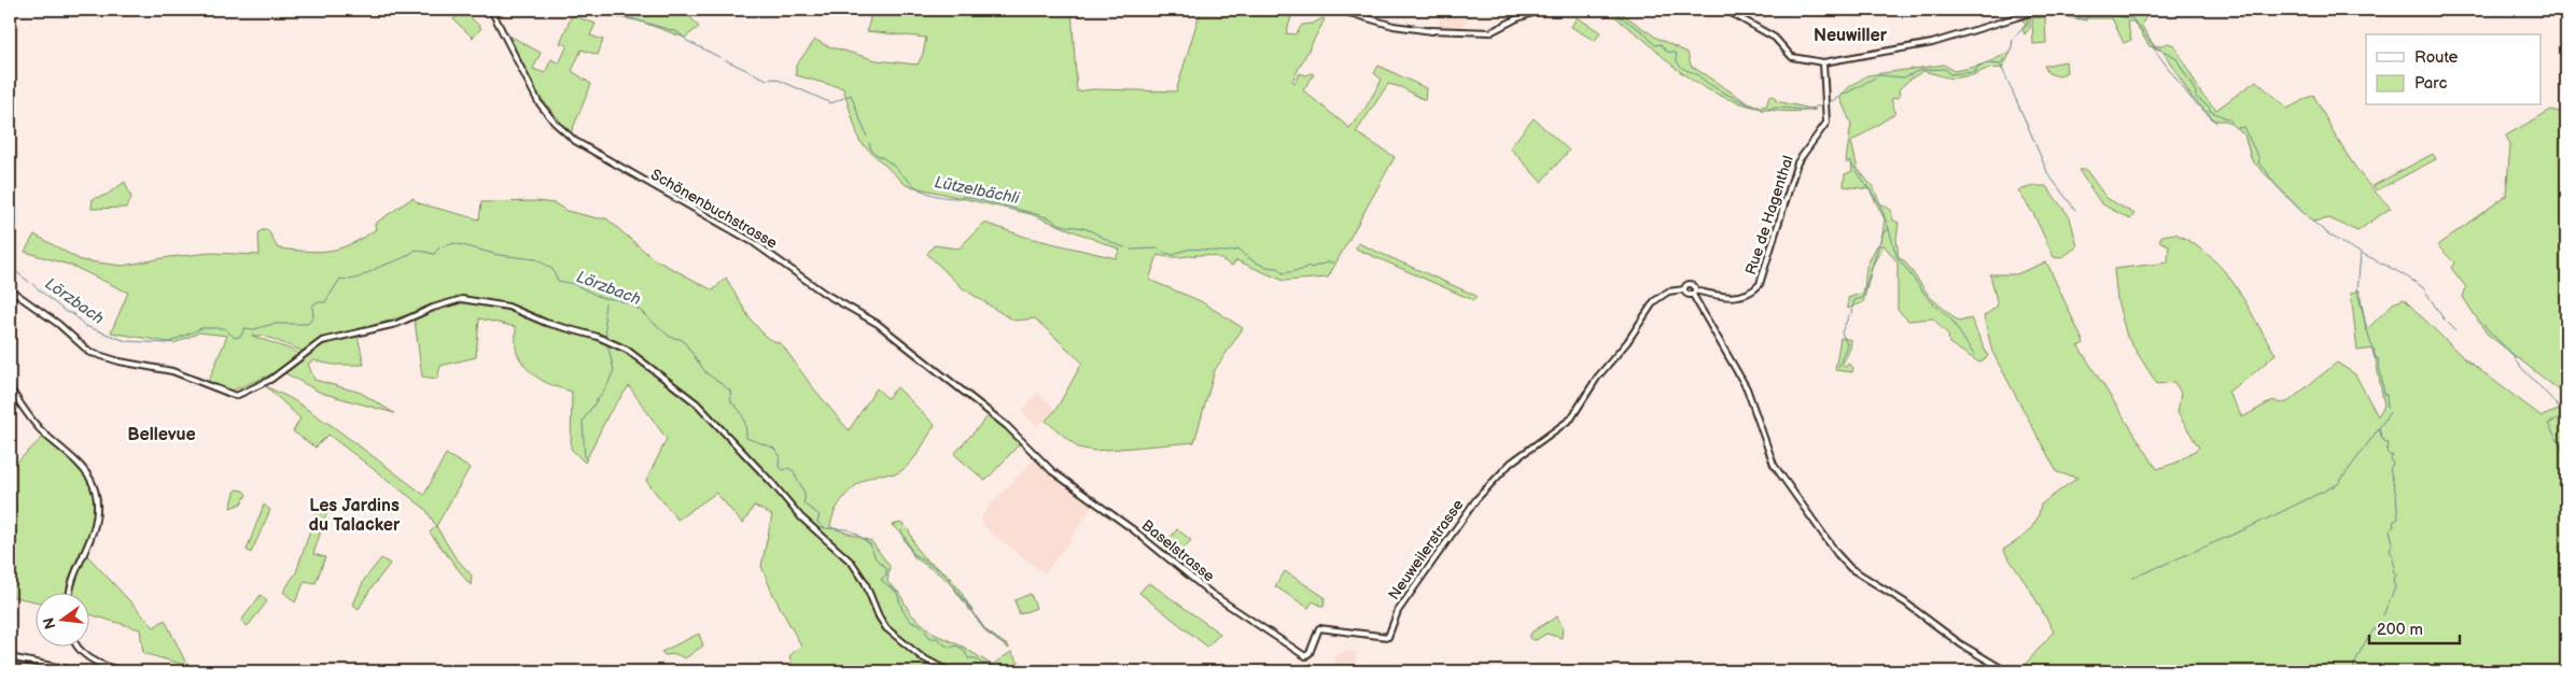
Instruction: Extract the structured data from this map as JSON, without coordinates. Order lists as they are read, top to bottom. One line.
{"streets":{"street":["Schönenbuchstrasse","Rue de Hagenthal","Neuweilerstrasse","Baselstrasse"]},"crossings":[["Schönenbuchstrasse","Baselstrasse"],["Neuweilerstrasse","Baselstrasse"]],"districts":["Neuwiller","Bellevue","Les Jardins du Talacker"],"water":["Lützelbächli","Lörzbach"],"legend":["Route","Parc"],"scale_bar":"200 m","north":"left"}
